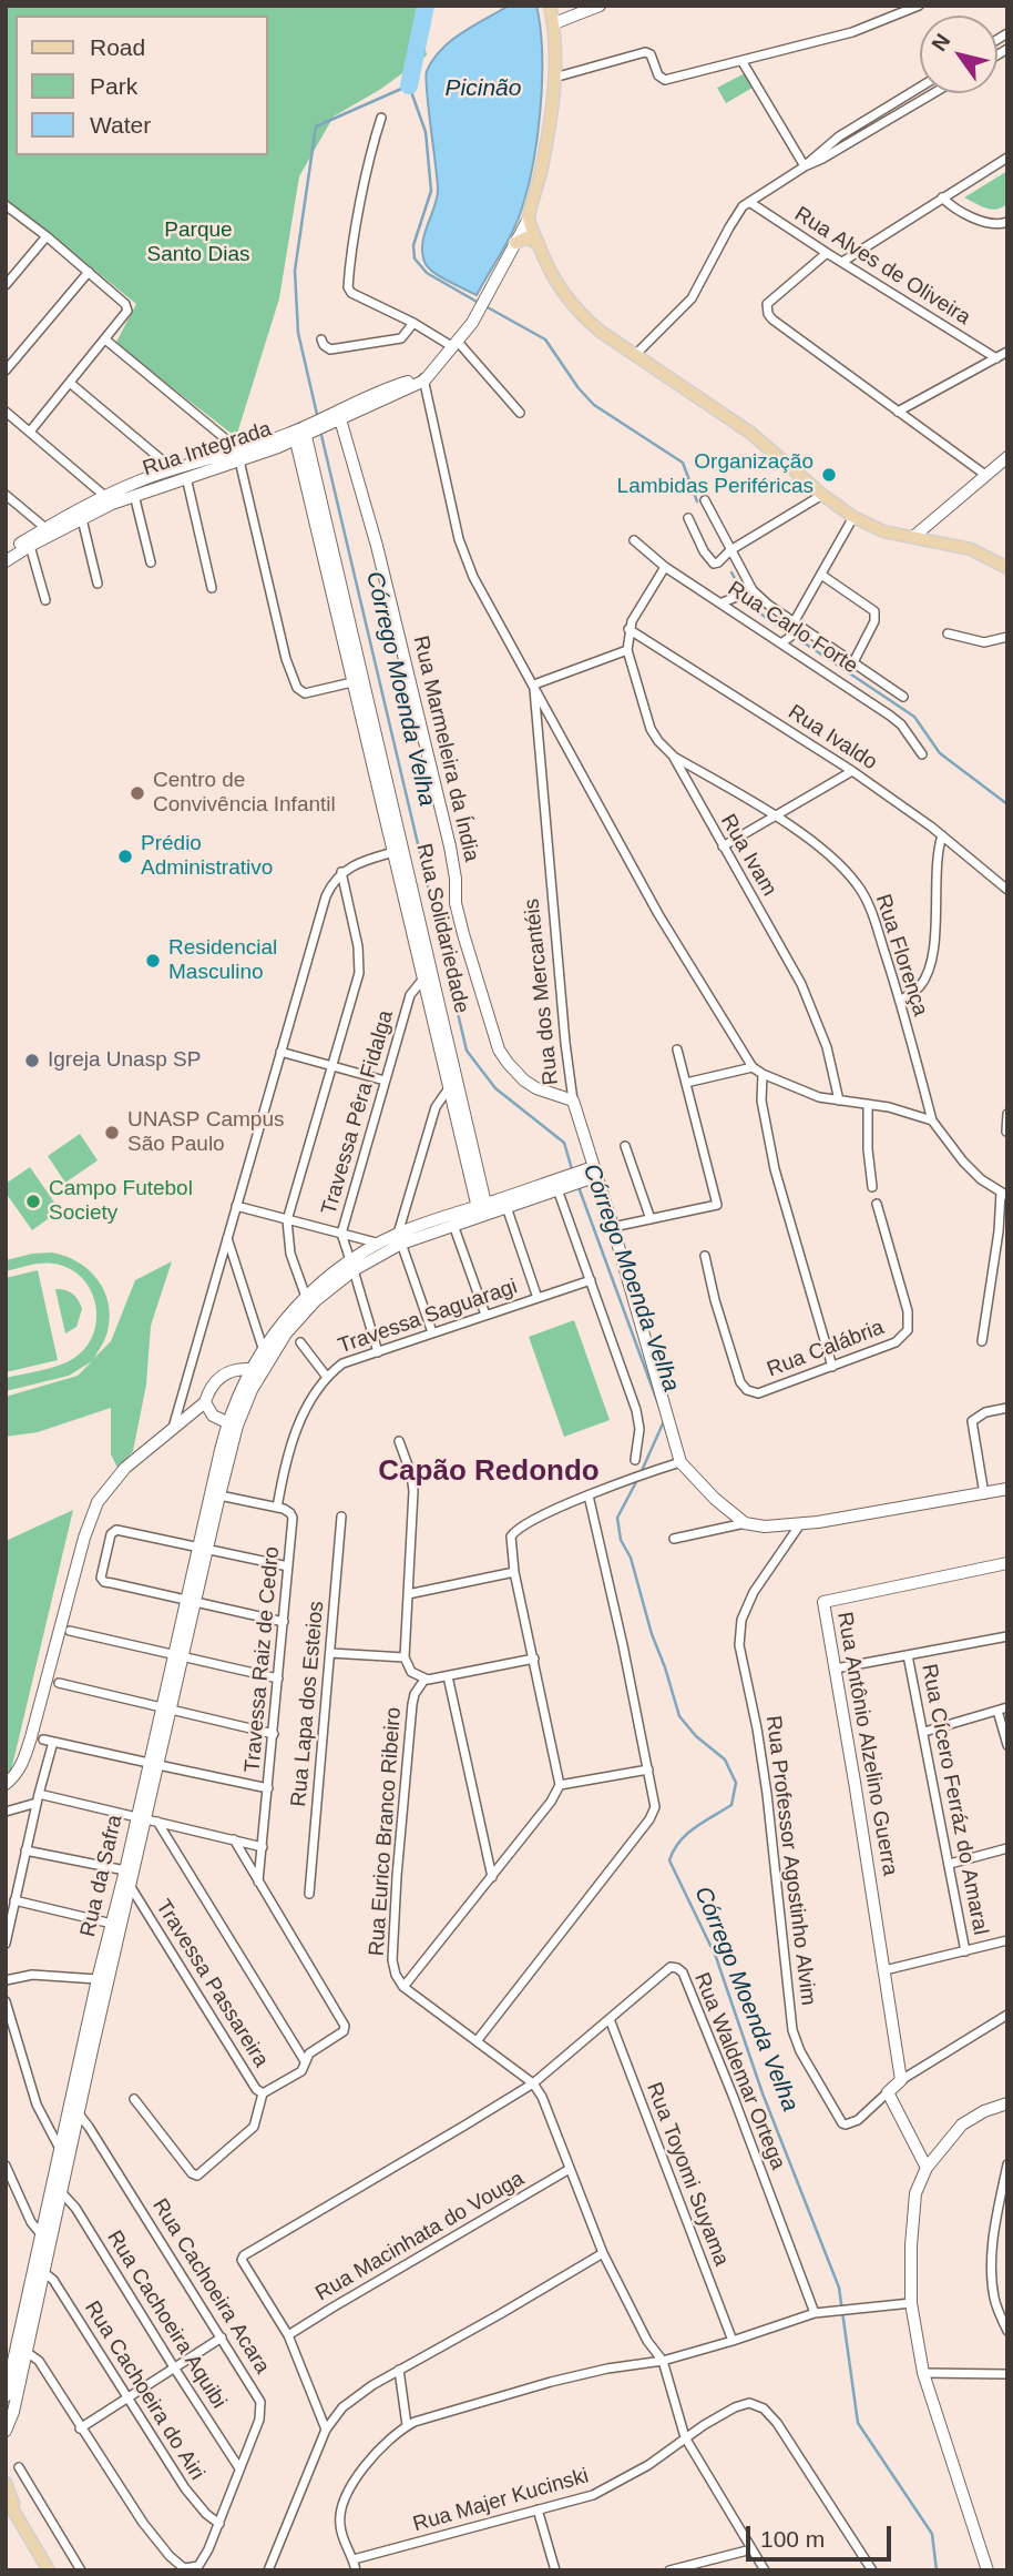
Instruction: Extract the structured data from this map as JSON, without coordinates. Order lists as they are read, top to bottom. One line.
{"streets":{"main road":["Rua Integrada","Rua Marmeleira da Índia","Rua Solidariedade","Rua dos Mercantéis","Rua Antônio Alzelino Guerra","Rua Professor Agostinho Alvim","Rua da Safra"],"street":["Rua Alves de Oliveira","Rua Carlo Forte","Rua Ivaldo","Rua Ivam","Rua Florença","Travessa Pêra Fidalga","Travessa Saguaragi","Rua Calábria","Travessa Raiz de Cedro","Rua Lapa dos Esteios","Rua Cícero Ferráz do Amaral","Rua Eurico Branco Ribeiro","Travessa Passareira","Rua Waldemar Ortega","Rua Toyomi Suyama","Rua Macinhata do Vouga","Rua Cachoeira Acara","Rua Cachoeira Aquibi","Rua Cachoeira do Airi","Rua Majer Kucinski"]},"crossings":[["Rua Integrada","Rua Marmeleira da Índia"],["Rua Integrada","Rua Solidariedade"],["Rua Ivaldo","Rua Ivam"],["Rua Marmeleira da Índia","Rua dos Mercantéis"],["Rua Ivam","Rua Florença"],["Rua Solidariedade","Travessa Pêra Fidalga"],["Travessa Pêra Fidalga","Travessa Saguaragi"],["Travessa Pêra Fidalga","Rua da Safra"],["Travessa Saguaragi","Travessa Raiz de Cedro"],["Travessa Raiz de Cedro","Travessa Passareira"],["Rua Antônio Alzelino Guerra","Rua Professor Agostinho Alvim"],["Rua da Safra","Travessa Passareira"],["Rua da Safra","Rua Cachoeira Acara"],["Rua da Safra","Rua Cachoeira Aquibi"],["Rua da Safra","Rua Cachoeira do Airi"],["Rua Waldemar Ortega","Rua Toyomi Suyama"],["Rua Waldemar Ortega","Rua Macinhata do Vouga"],["Rua Cachoeira Acara","Rua Cachoeira Aquibi"],["Rua Cachoeira Acara","Rua Cachoeira do Airi"]],"districts":["Capão Redondo"],"water":["Picinão","Córrego Moenda Velha"],"parks":["Parque Santo Dias"],"places":["Organização Lambidas Periféricas","Centro de Convivência Infantil","Prédio Administrativo","Residencial Masculino","Igreja Unasp SP","UNASP Campus São Paulo","Campo Futebol Society"],"legend":["Road","Park","Water"],"scale_bar":"100 m","north":"top left"}
